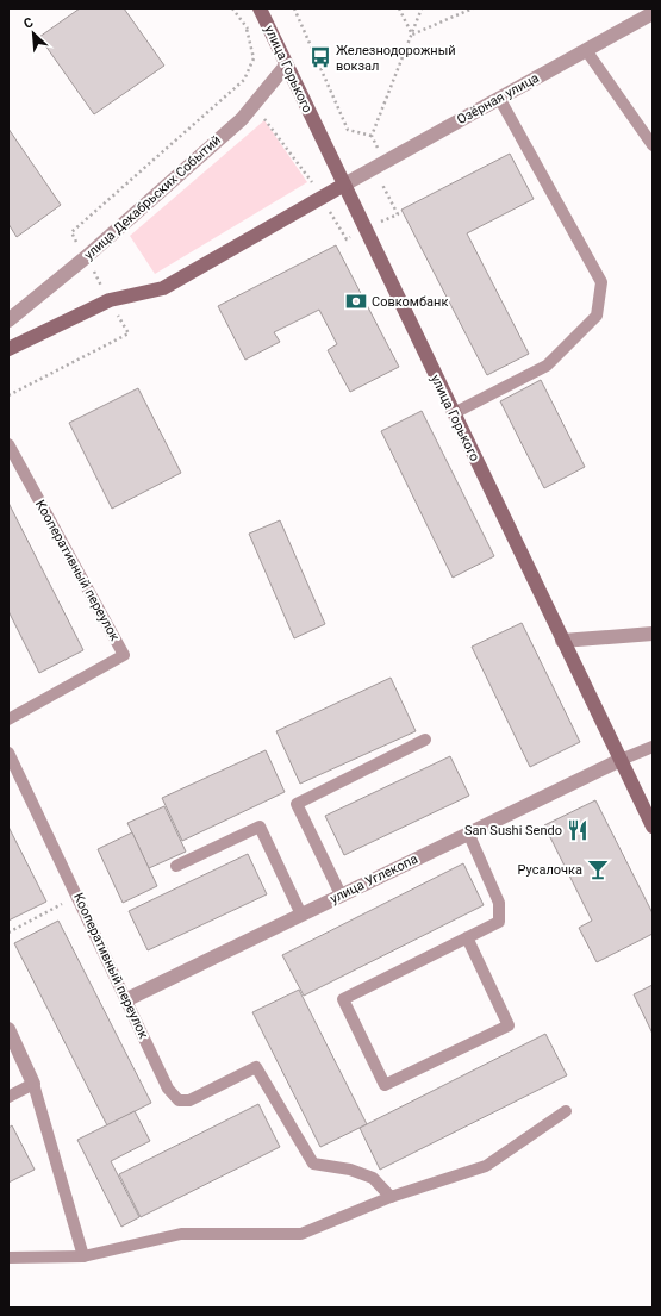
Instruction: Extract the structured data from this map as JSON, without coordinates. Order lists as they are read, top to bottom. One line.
{"streets":{"street":["улица Горького","Озёрная улица","улица Декабрьских Событий","улица Углекопа"],"lane":["Кооперативный переулок"]},"crossings":[["улица Горького","Озёрная улица"],["улица Горького","улица Декабрьских Событий"],["улица Горького","улица Углекопа"],["Кооперативный переулок","улица Углекопа"]],"places":{"bus stop":["Железнодорожный вокзал"],"bank":["Совкомбанк"],"restaurant":["San Sushi Sendo"],"bar":["Русалочка"]},"north":"top left"}
